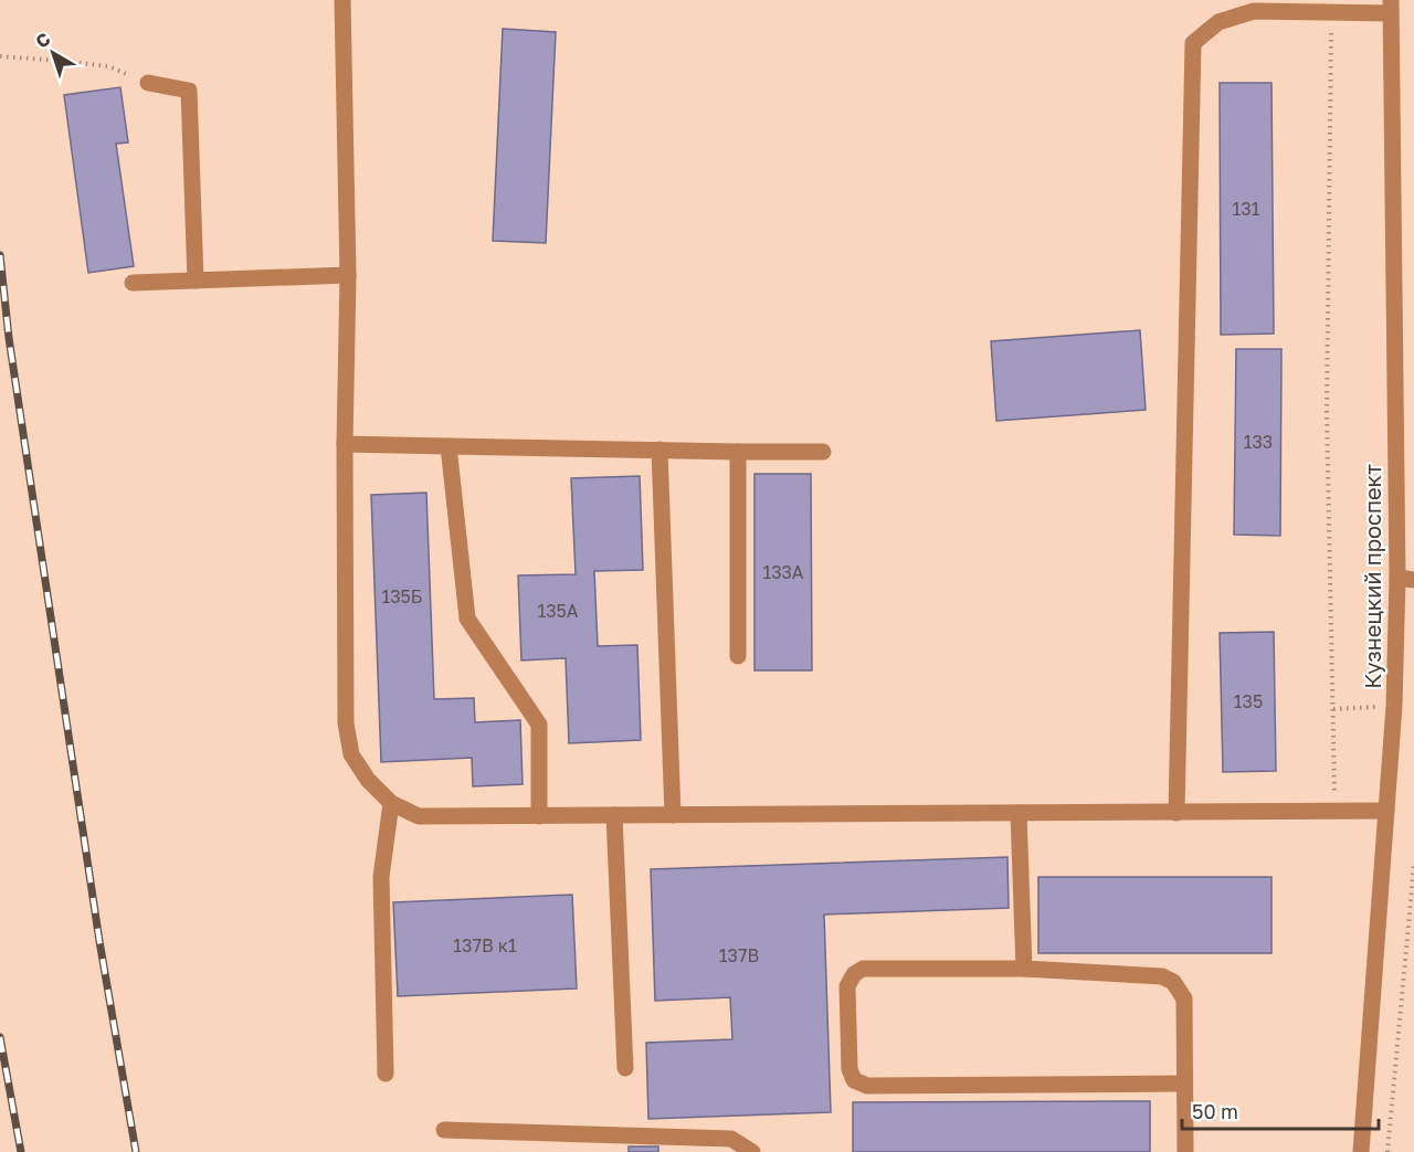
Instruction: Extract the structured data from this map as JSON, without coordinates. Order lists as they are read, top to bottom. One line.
{"streets":{"street":["Кузнецкий проспект"]},"house_numbers":["131","133","133А","135Б","135А","135","137В к1","137В"],"scale_bar":"50 m","north":"top left"}
